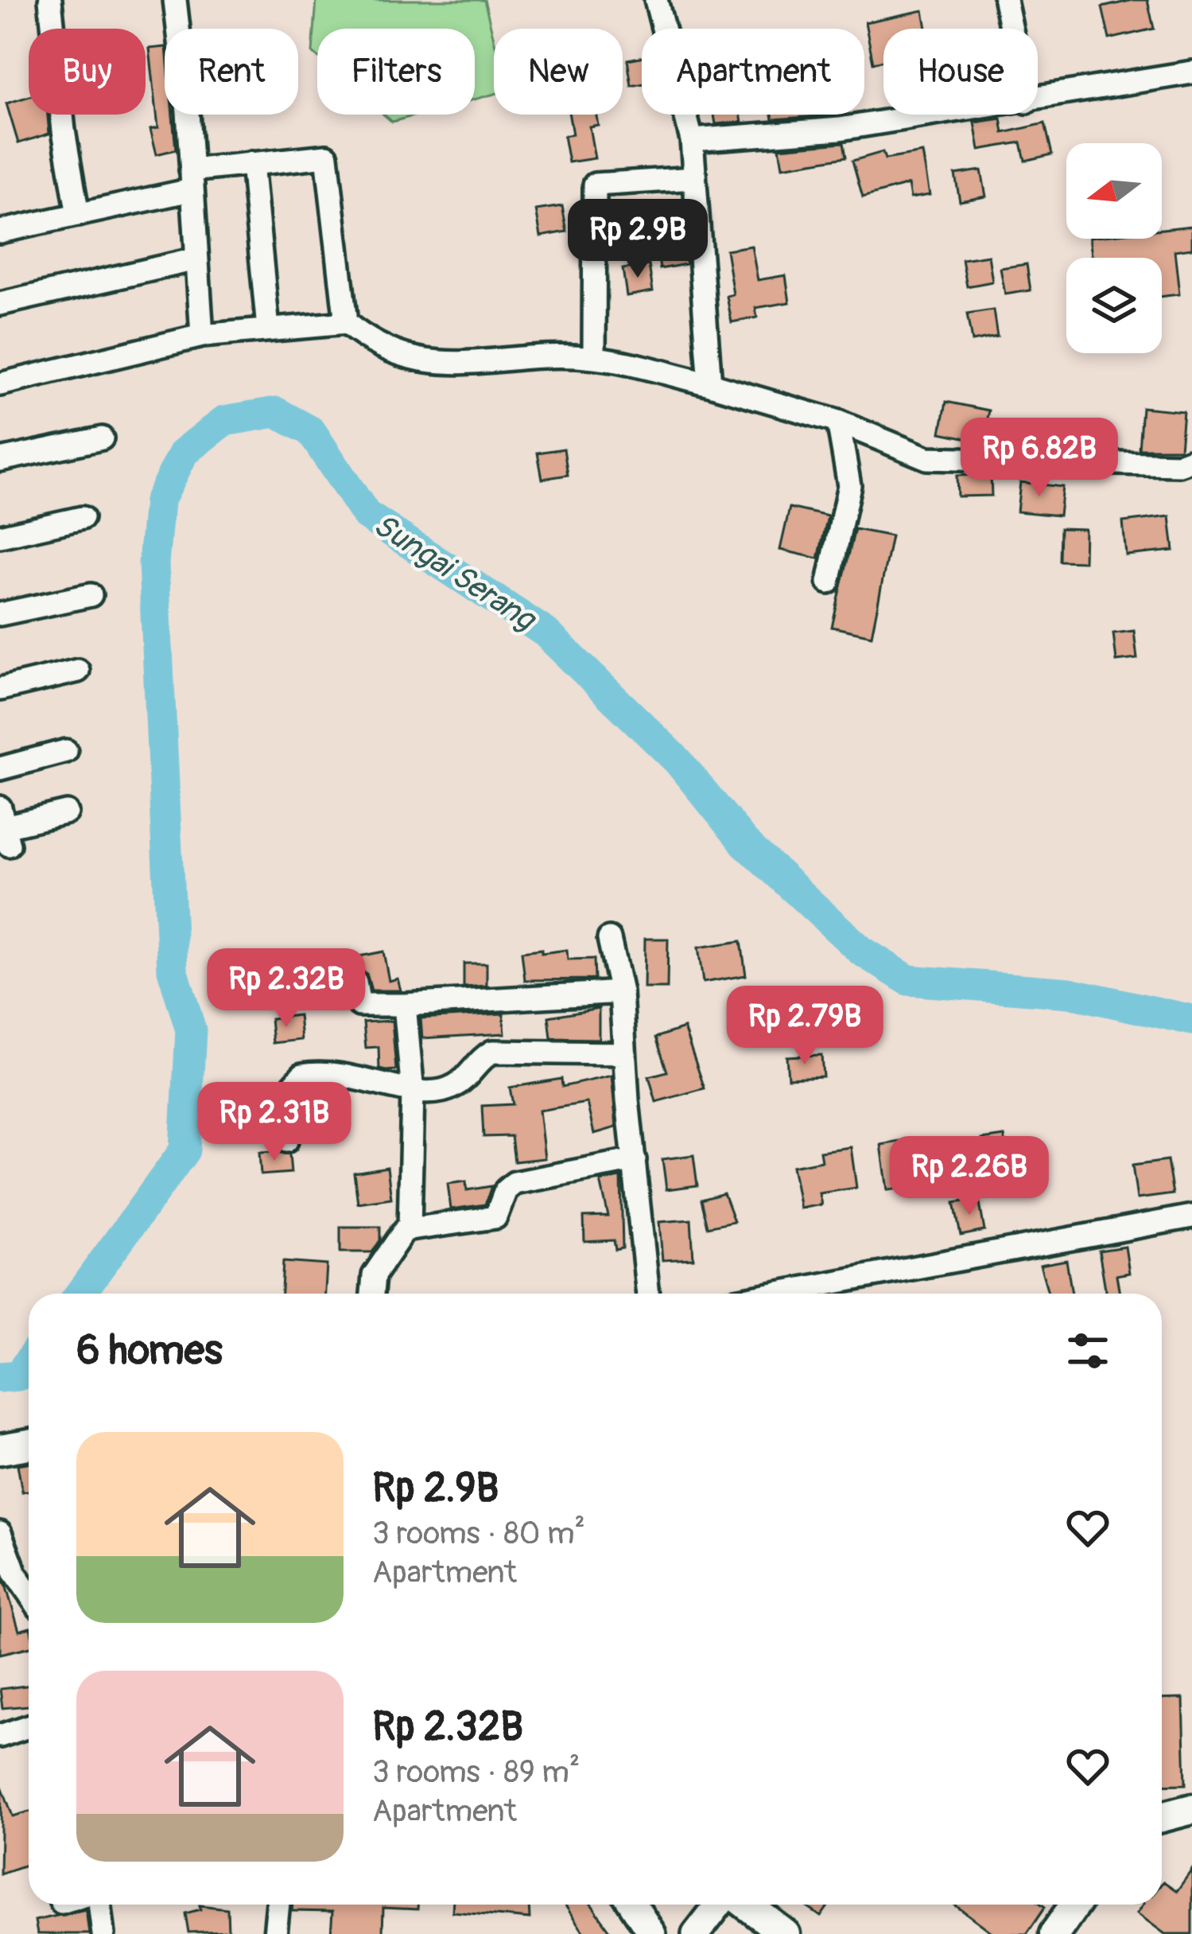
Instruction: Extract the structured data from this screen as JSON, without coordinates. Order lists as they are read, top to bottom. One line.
{"water":["Sungai Serang"],"north":"left","page":{"chip":["Buy","Rent","Filters","New","Apartment","House"],"price":["Rp 2.9B","Rp 6.82B","Rp 2.32B","Rp 2.79B","Rp 2.31B","Rp 2.26B"],"heading":"6 homes","list":[{"name":"Rp 2.9B","note":"3 rooms · 80 m² · Apartment"},{"name":"Rp 2.32B","note":"3 rooms · 89 m² · Apartment"}]}}
